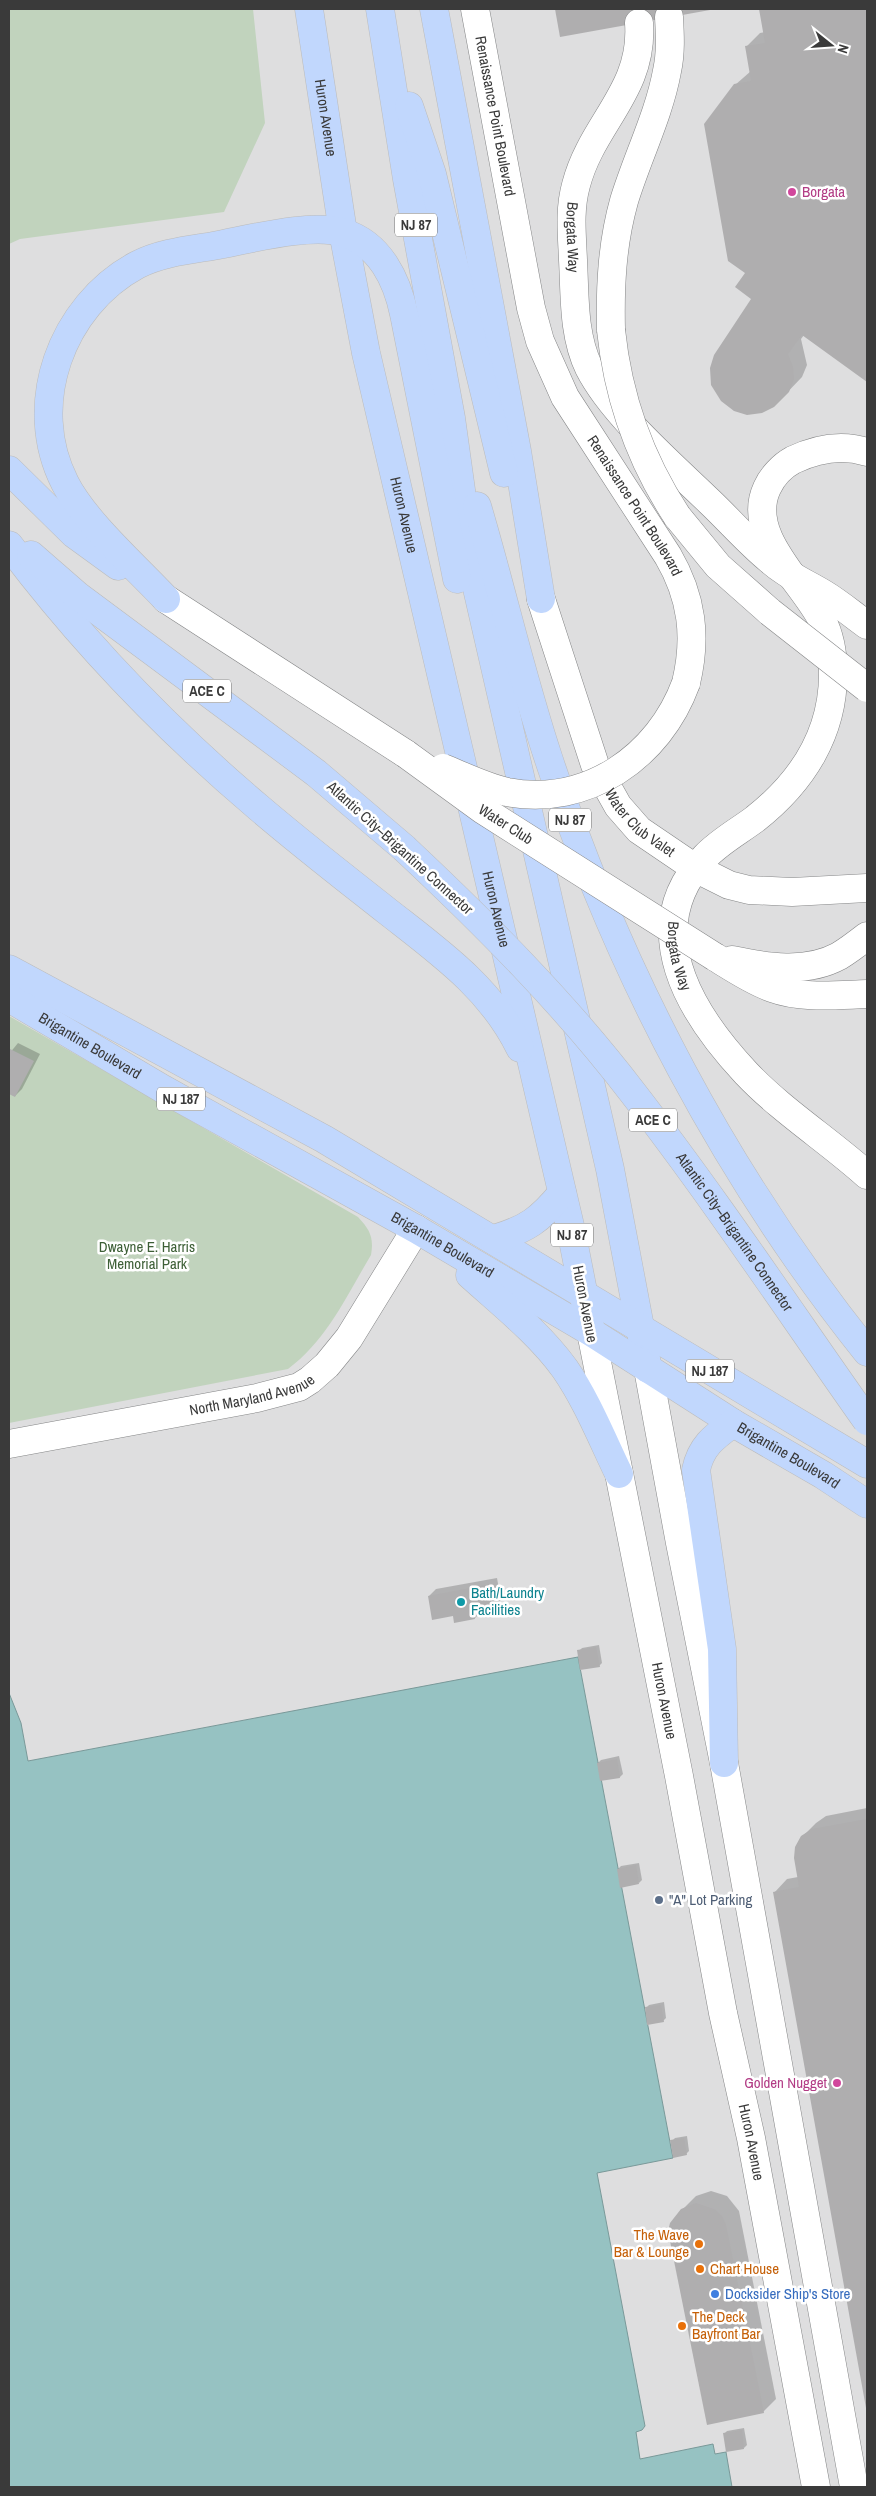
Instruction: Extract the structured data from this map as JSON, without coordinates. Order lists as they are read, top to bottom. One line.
{"streets":{"main road":["Huron Avenue","NJ 87","ACE C","Atlantic City–Brigantine Connector","Brigantine Boulevard","NJ 187"],"street":["Renaissance Point Boulevard","Borgata Way","Water Club Valet","Water Club","North Maryland Avenue"]},"crossings":[["Renaissance Point Boulevard","Water Club"],["Huron Avenue","Brigantine Boulevard"],["Borgata Way","Water Club Valet"],["Borgata Way","Water Club"],["Brigantine Boulevard","North Maryland Avenue"]],"parks":["Dwayne E. Harris Memorial Park"],"places":["Borgata","Bath/Laundry Facilities","\"A\" Lot Parking","Golden Nugget","The Wave Bar & Lounge","Chart House","Docksider Ship's Store","The Deck Bayfront Bar"],"north":"right"}
